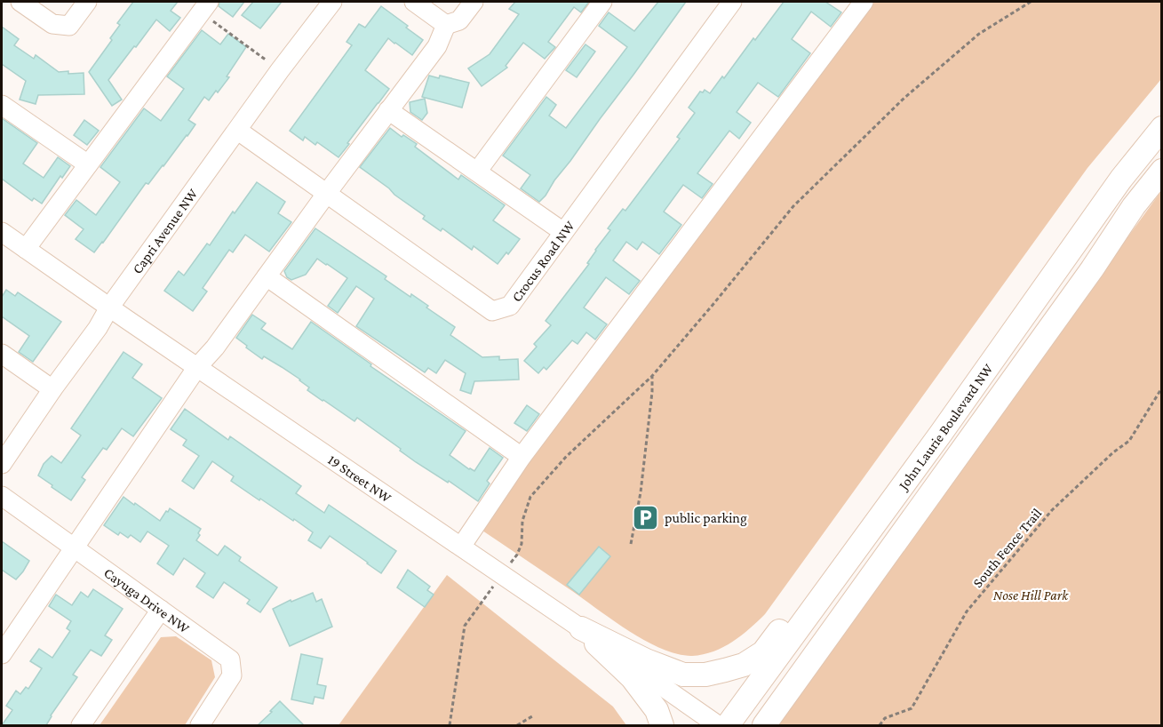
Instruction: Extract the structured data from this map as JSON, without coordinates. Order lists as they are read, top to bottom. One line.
{"streets":{"main road":["John Laurie Boulevard NW"],"street":["Capri Avenue NW","Crocus Road NW","19 Street NW","Cayuga Drive NW"],"path":["South Fence Trail"]},"crossings":[["Capri Avenue NW","Crocus Road NW"],["Capri Avenue NW","19 Street NW"]],"parks":["Nose Hill Park"],"places":{"parking":["public parking"]}}
